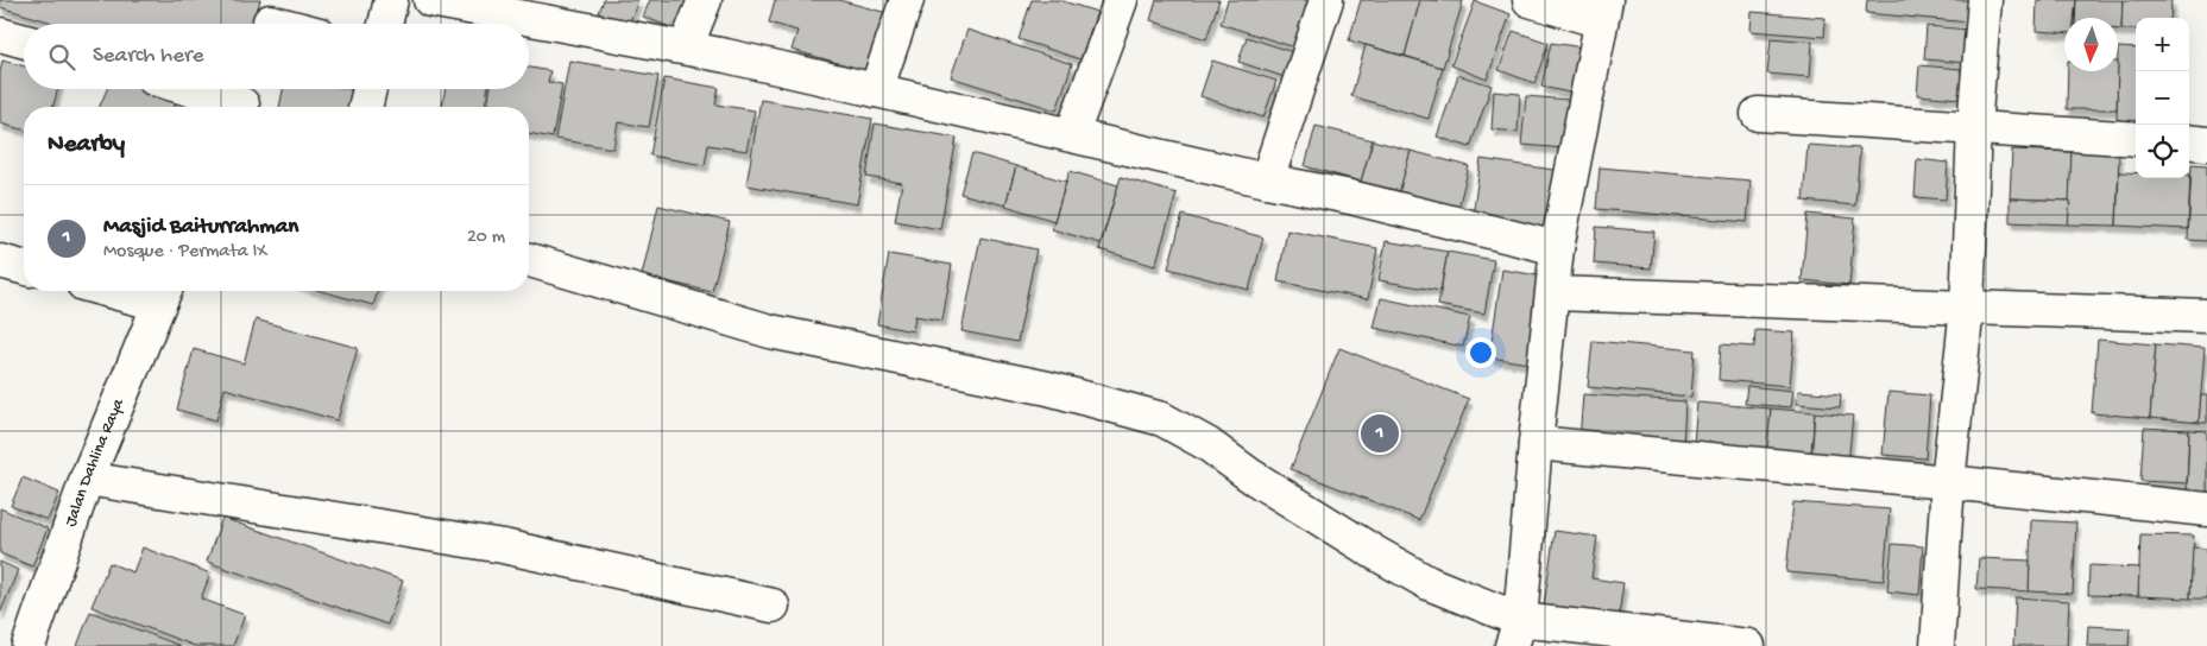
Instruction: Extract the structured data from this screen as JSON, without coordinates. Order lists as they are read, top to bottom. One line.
{"streets":{"street":["Jalan Dahlina Raya"]},"north":"bottom","page":{"map_buttons":["+","−"],"search":"Search here","heading":"Nearby","list":[{"mark":"1","name":"Masjid Baiturrahman","note":"Mosque · Permata IX","value":"20 m"}],"pins":"1"}}
